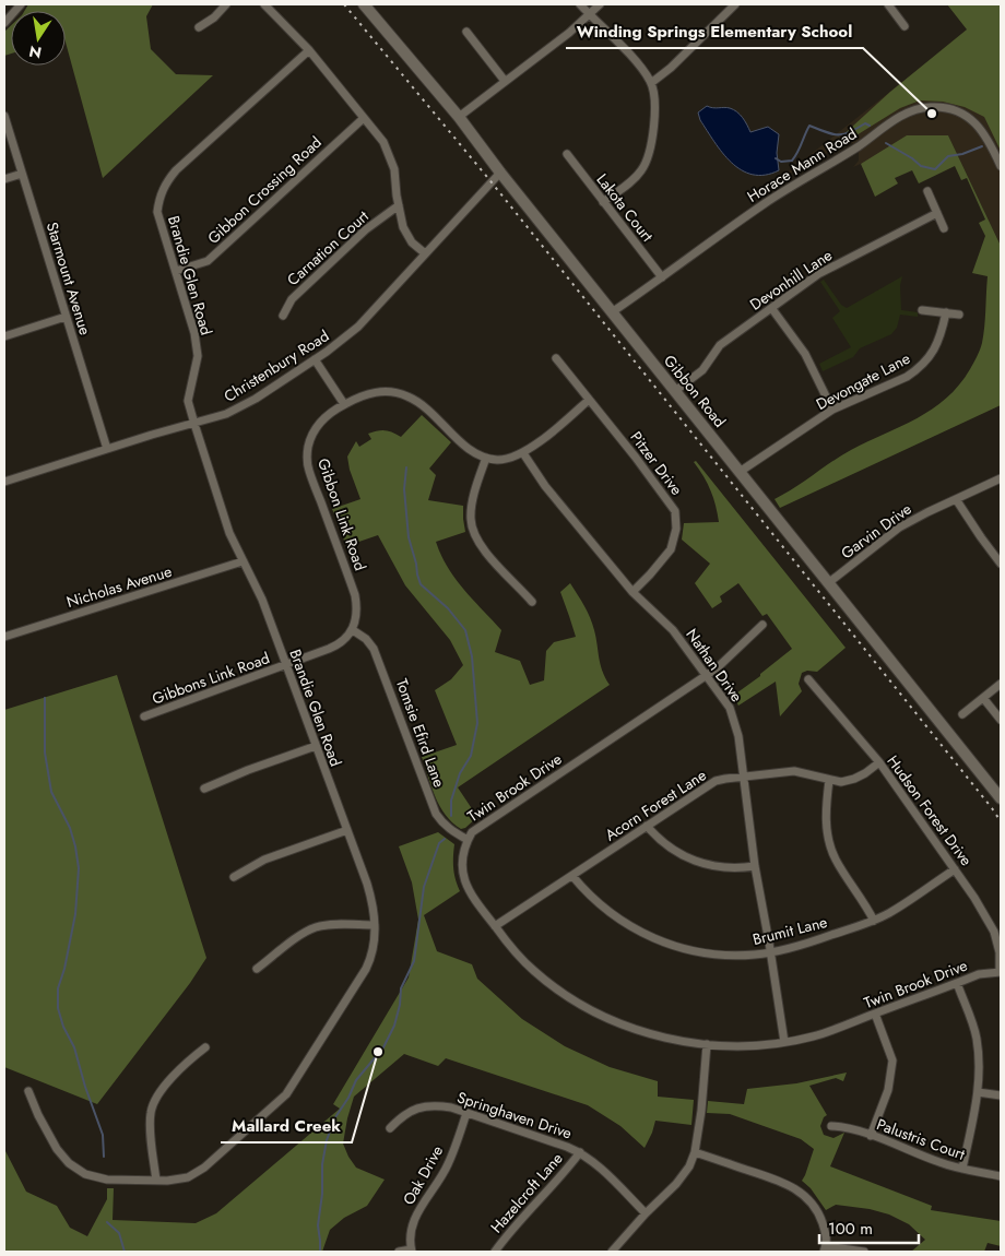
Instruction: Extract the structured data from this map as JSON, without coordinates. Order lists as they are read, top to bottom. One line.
{"streets":{"main road":["Gibbon Road"],"street":["Horace Mann Road","Gibbon Crossing Road","Lakota Court","Carnation Court","Brandie Glen Road","Starmount Avenue","Devonhill Lane","Christenbury Road","Devongate Lane","Pitzer Drive","Gibbon Link Road","Garvin Drive","Nicholas Avenue","Nathan Drive","Gibbons Link Road","Tomsie Efird Lane","Twin Brook Drive","Acorn Forest Lane","Hudson Forest Drive","Brumit Lane","Springhaven Drive","Palustris Court","Oak Drive","Hazelcroft Lane"]},"crossings":[["Horace Mann Road","Lakota Court"],["Horace Mann Road","Gibbon Road"],["Gibbon Crossing Road","Brandie Glen Road"],["Brandie Glen Road","Christenbury Road"],["Brandie Glen Road","Nicholas Avenue"],["Brandie Glen Road","Gibbons Link Road"],["Starmount Avenue","Christenbury Road"],["Devonhill Lane","Gibbon Road"],["Christenbury Road","Gibbon Road"],["Devongate Lane","Gibbon Road"],["Gibbon Road","Garvin Drive"],["Pitzer Drive","Nathan Drive"],["Gibbon Link Road","Tomsie Efird Lane"],["Nathan Drive","Twin Brook Drive"],["Nathan Drive","Acorn Forest Lane"],["Nathan Drive","Brumit Lane"],["Tomsie Efird Lane","Twin Brook Drive"],["Twin Brook Drive","Acorn Forest Lane"],["Twin Brook Drive","Hudson Forest Drive"],["Acorn Forest Lane","Hudson Forest Drive"],["Acorn Forest Lane","Brumit Lane"],["Hudson Forest Drive","Brumit Lane"],["Springhaven Drive","Oak Drive"],["Springhaven Drive","Hazelcroft Lane"]],"places":["Winding Springs Elementary School","Mallard Creek"],"scale_bar":"100 m","north":"bottom"}
